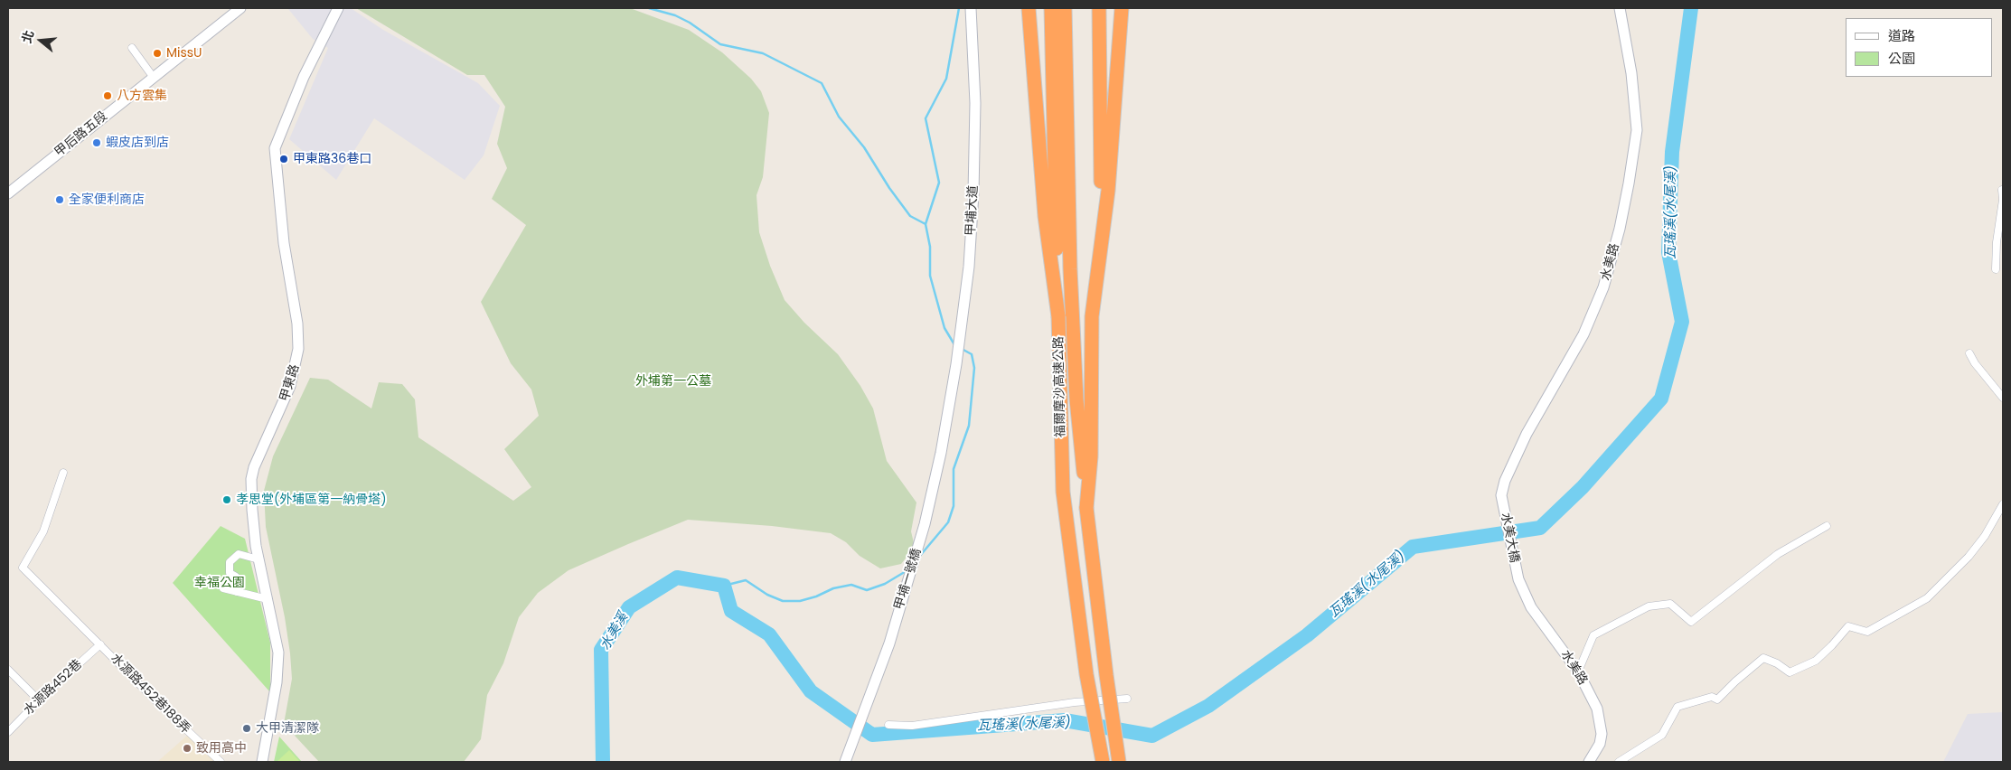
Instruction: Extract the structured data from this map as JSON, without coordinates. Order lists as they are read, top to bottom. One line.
{"streets":{"highway":["福爾摩沙高速公路"],"street":["甲后路五段","甲埔大道","水美路","甲東路","水美大橋","甲埔一號橋","水源路452巷","水源路452巷188弄"]},"crossings":[["甲埔大道","甲埔一號橋"],["水美路","水美大橋"],["水源路452巷","水源路452巷188弄"]],"water":["瓦瑤溪(水尾溪)","水美溪"],"parks":["外埔第一公墓","幸福公園"],"places":["MissU","八方雲集","蝦皮店到店","甲東路36巷口","全家便利商店","孝思堂(外埔區第一納骨塔)","大甲清潔隊","致用高中"],"legend":["道路","公園"],"north":"left"}
